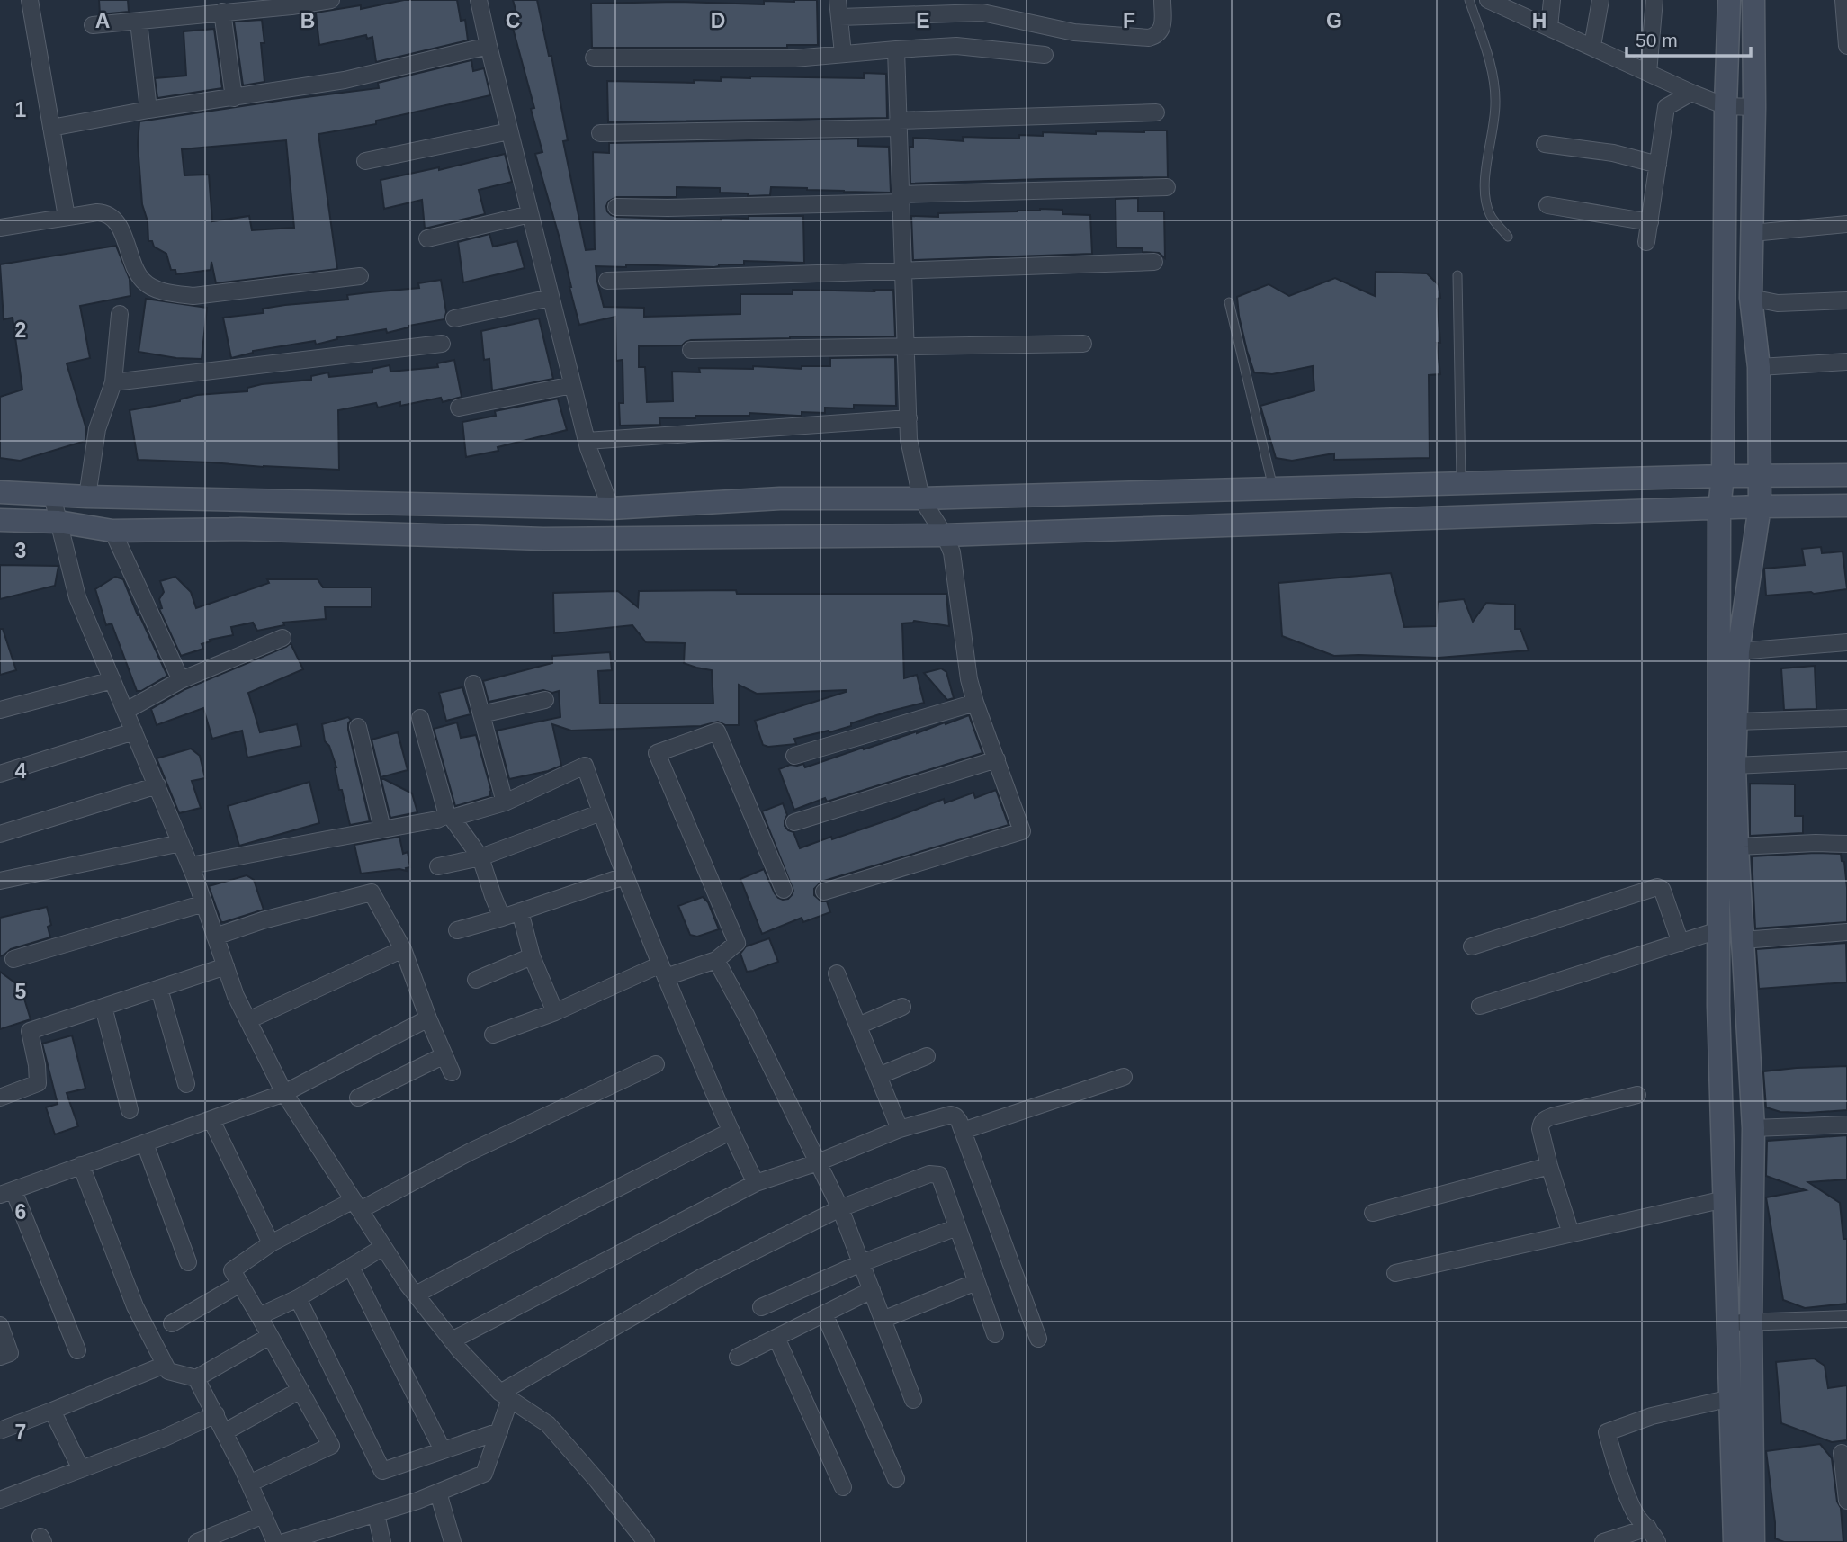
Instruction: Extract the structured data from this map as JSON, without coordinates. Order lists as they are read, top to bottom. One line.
{"scale_bar":"50 m","grid":{"columns":["A","B","C","D","E","F","G","H"],"rows":["1","2","3","4","5","6","7"]}}
